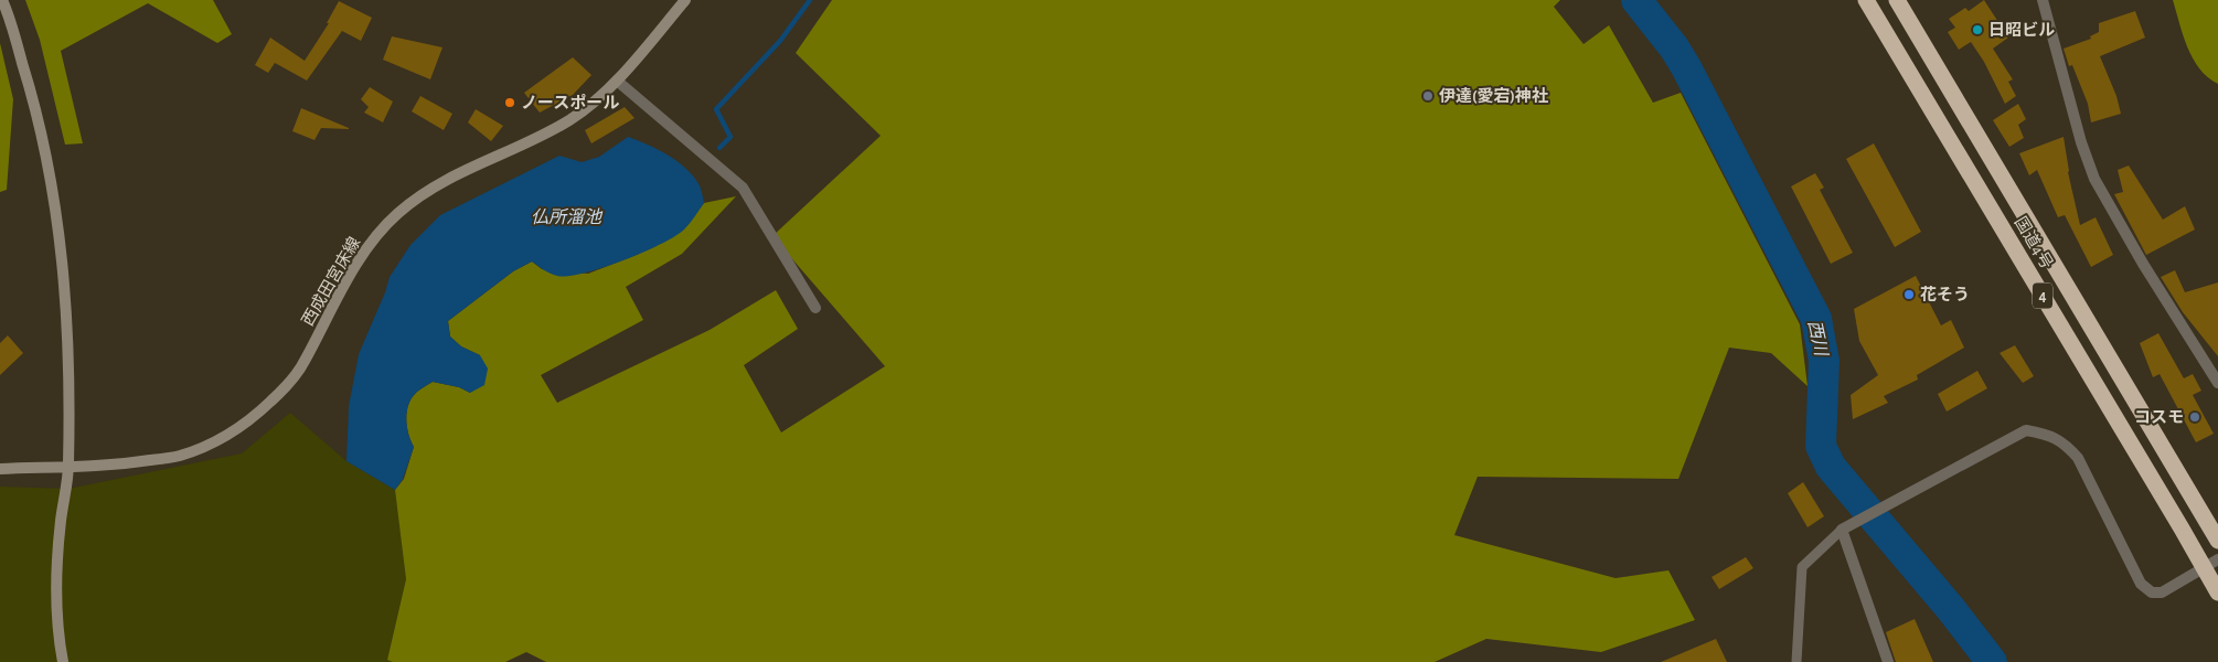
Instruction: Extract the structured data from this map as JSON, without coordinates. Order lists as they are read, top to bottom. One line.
{"streets":{"highway":["国道4号","4"],"main road":["西成田宮床線"]},"water":["仏所溜池","西川"],"places":["日昭ビル","伊達(愛宕)神社","ノースポール","花そう","コスモ"]}
